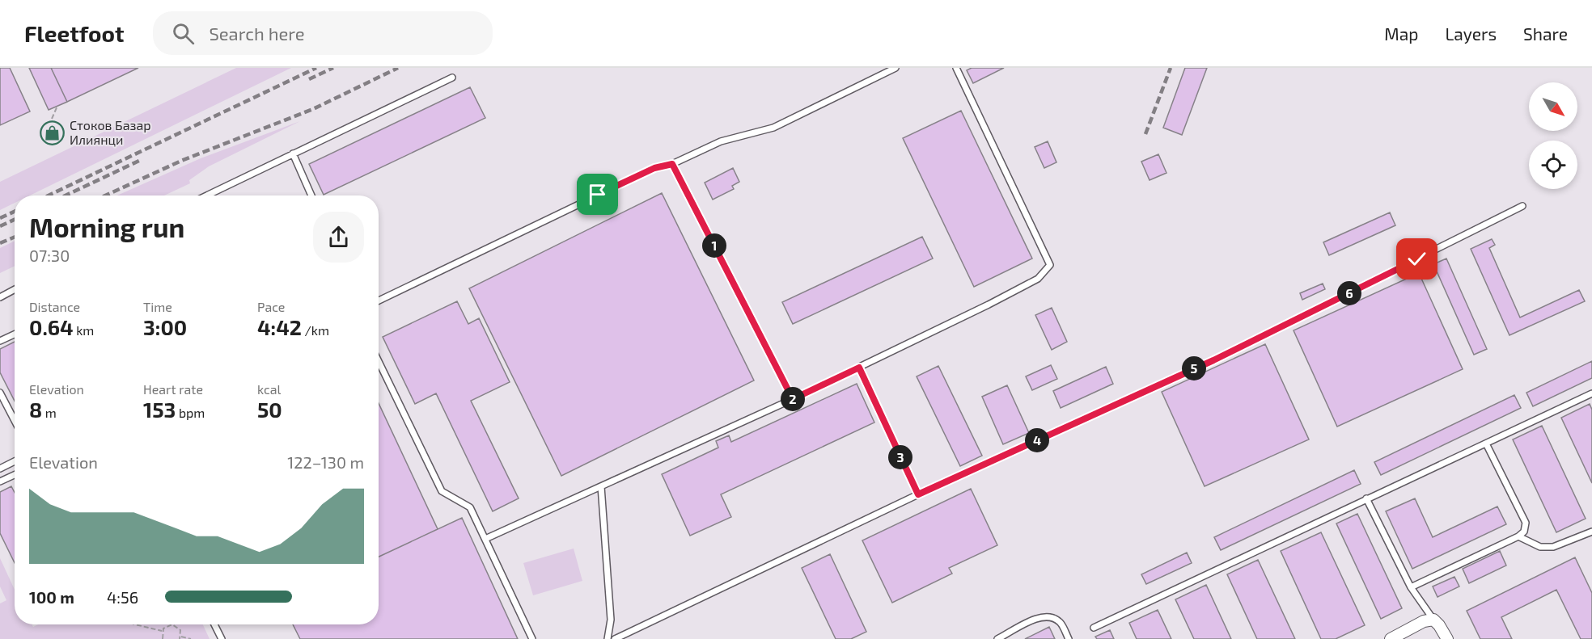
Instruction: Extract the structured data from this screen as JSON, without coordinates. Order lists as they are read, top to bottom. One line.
{"places":{"shop":["Стоков Базар Илиянци"]},"north":"bottom right","page":{"header":"Fleetfoot","search":"Search here","nav":["Map","Layers","Share"],"heading":["Morning run","07:30"],"pins":["1","6","5","2","4","3"],"stats":[["Distance","0.64 km"],["Time","3:00"],["Pace","4:42 /km"],["Elevation","8 m"],["Heart rate","153 bpm"],["kcal","50"]],"chart":["Elevation","122–130 m"],"list":[{"name":"100 m","note":"4:56"}]}}
